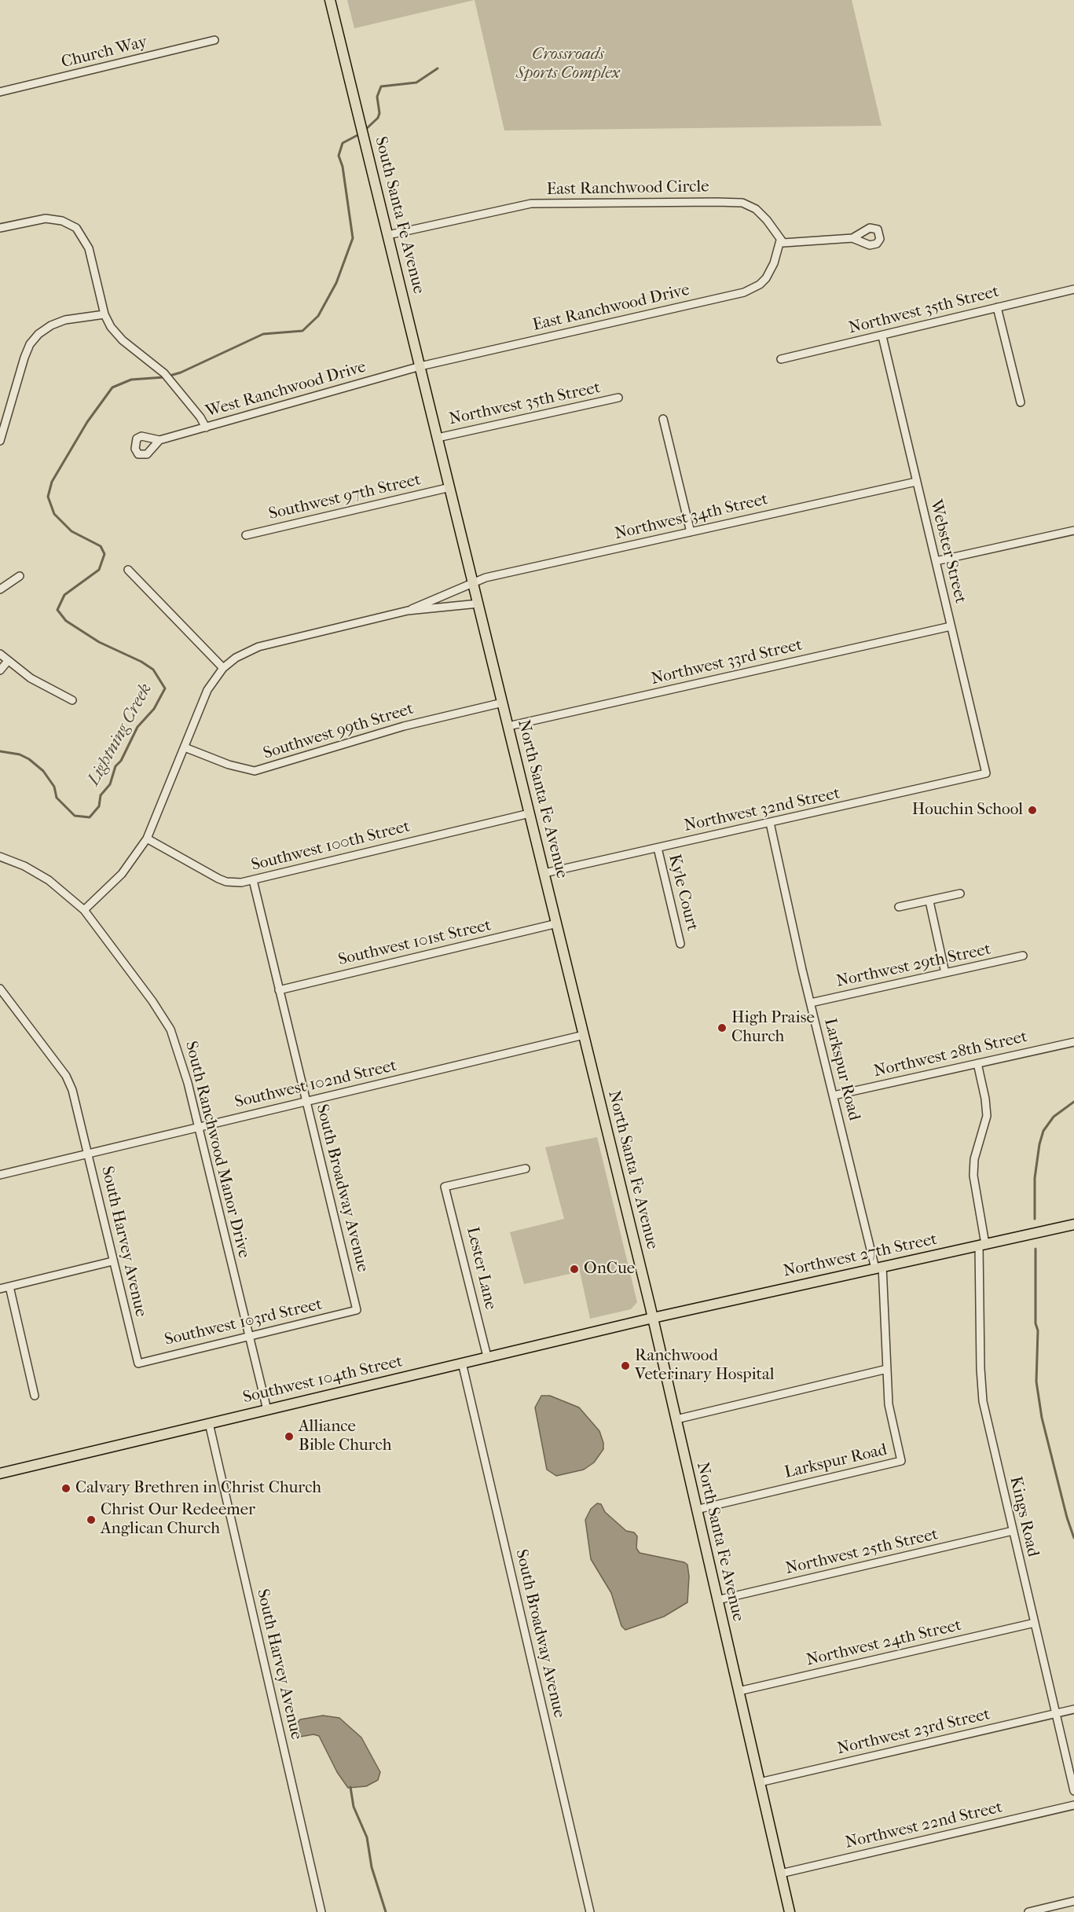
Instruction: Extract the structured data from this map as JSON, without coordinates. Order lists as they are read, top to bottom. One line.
{"streets":{"main road":["South Santa Fe Avenue","North Santa Fe Avenue","Northwest 27th Street","Southwest 104th Street"],"street":["Church Way","East Ranchwood Circle","East Ranchwood Drive","Northwest 35th Street","West Ranchwood Drive","Southwest 97th Street","Northwest 34th Street","Webster Street","Northwest 33rd Street","Southwest 99th Street","Northwest 32nd Street","Southwest 100th Street","Kyle Court","Southwest 101st Street","Northwest 29th Street","Northwest 28th Street","Larkspur Road","Southwest 102nd Street","South Ranchwood Manor Drive","South Broadway Avenue","South Harvey Avenue","Lester Lane","Southwest 103rd Street","Kings Road","Northwest 25th Street","Northwest 24th Street","Northwest 23rd Street","Northwest 22nd Street"]},"crossings":[["East Ranchwood Circle","South Santa Fe Avenue"],["East Ranchwood Circle","East Ranchwood Drive"],["South Santa Fe Avenue","East Ranchwood Drive"],["South Santa Fe Avenue","Northwest 35th Street"],["South Santa Fe Avenue","West Ranchwood Drive"],["South Santa Fe Avenue","North Santa Fe Avenue"],["East Ranchwood Drive","West Ranchwood Drive"],["Northwest 35th Street","Webster Street"],["Northwest 35th Street","North Santa Fe Avenue"],["Southwest 97th Street","North Santa Fe Avenue"],["Northwest 34th Street","Webster Street"],["Northwest 34th Street","North Santa Fe Avenue"],["Webster Street","Northwest 33rd Street"],["Webster Street","Northwest 32nd Street"],["Northwest 33rd Street","North Santa Fe Avenue"],["Southwest 99th Street","North Santa Fe Avenue"],["North Santa Fe Avenue","Northwest 32nd Street"],["North Santa Fe Avenue","Southwest 100th Street"],["North Santa Fe Avenue","Southwest 101st Street"],["North Santa Fe Avenue","Larkspur Road"],["North Santa Fe Avenue","Southwest 102nd Street"],["North Santa Fe Avenue","Northwest 27th Street"],["North Santa Fe Avenue","Southwest 104th Street"],["North Santa Fe Avenue","Northwest 25th Street"],["North Santa Fe Avenue","Northwest 24th Street"],["North Santa Fe Avenue","Northwest 23rd Street"],["North Santa Fe Avenue","Northwest 22nd Street"],["Northwest 32nd Street","Kyle Court"],["Northwest 32nd Street","Larkspur Road"],["Southwest 100th Street","South Broadway Avenue"],["Southwest 101st Street","South Broadway Avenue"],["Northwest 29th Street","Larkspur Road"],["Northwest 28th Street","Larkspur Road"],["Northwest 28th Street","Kings Road"],["Larkspur Road","Northwest 27th Street"],["Southwest 102nd Street","South Ranchwood Manor Drive"],["Southwest 102nd Street","South Broadway Avenue"],["Southwest 102nd Street","South Harvey Avenue"],["South Ranchwood Manor Drive","Southwest 103rd Street"],["South Ranchwood Manor Drive","Southwest 104th Street"],["South Broadway Avenue","Southwest 103rd Street"],["South Broadway Avenue","Southwest 104th Street"],["South Harvey Avenue","Southwest 103rd Street"],["South Harvey Avenue","Southwest 104th Street"],["Northwest 27th Street","Southwest 104th Street"],["Northwest 27th Street","Kings Road"],["Lester Lane","Southwest 104th Street"],["Kings Road","Northwest 25th Street"],["Kings Road","Northwest 24th Street"],["Kings Road","Northwest 23rd Street"]],"water":["Lightning Creek"],"parks":["Crossroads Sports Complex"],"places":["Houchin School","High Praise Church","OnCue","Ranchwood Veterinary Hospital","Alliance Bible Church","Calvary Brethren in Christ Church","Christ Our Redeemer Anglican Church"]}
